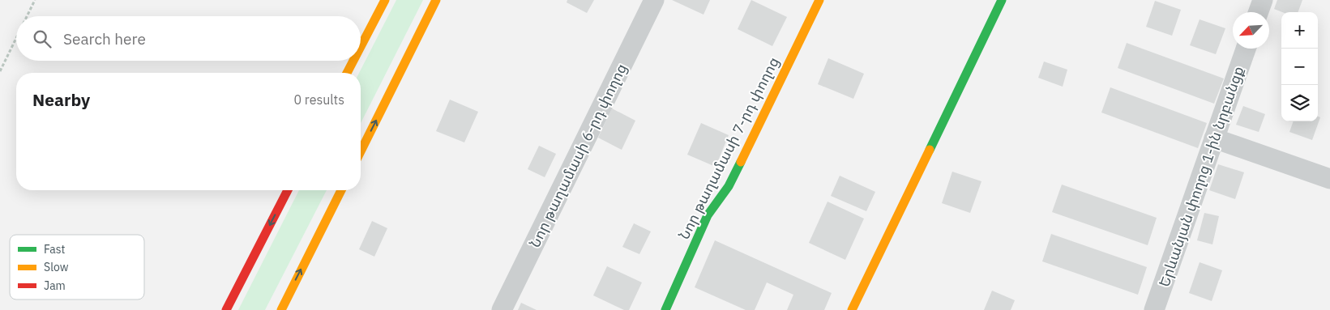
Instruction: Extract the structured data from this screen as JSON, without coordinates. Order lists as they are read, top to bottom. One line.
{"streets":{"main road":["Նոր թաղամասի 7-րդ փողոց"],"street":["Նոր թաղամասի 6-րդ փողոց","Երևանյան փողոց 1-ին նրբանցք"]},"legend":["Fast","Slow","Jam"],"north":"bottom left","page":{"map_buttons":["+","−"],"search":"Search here","heading":["Nearby","0 results"]}}
